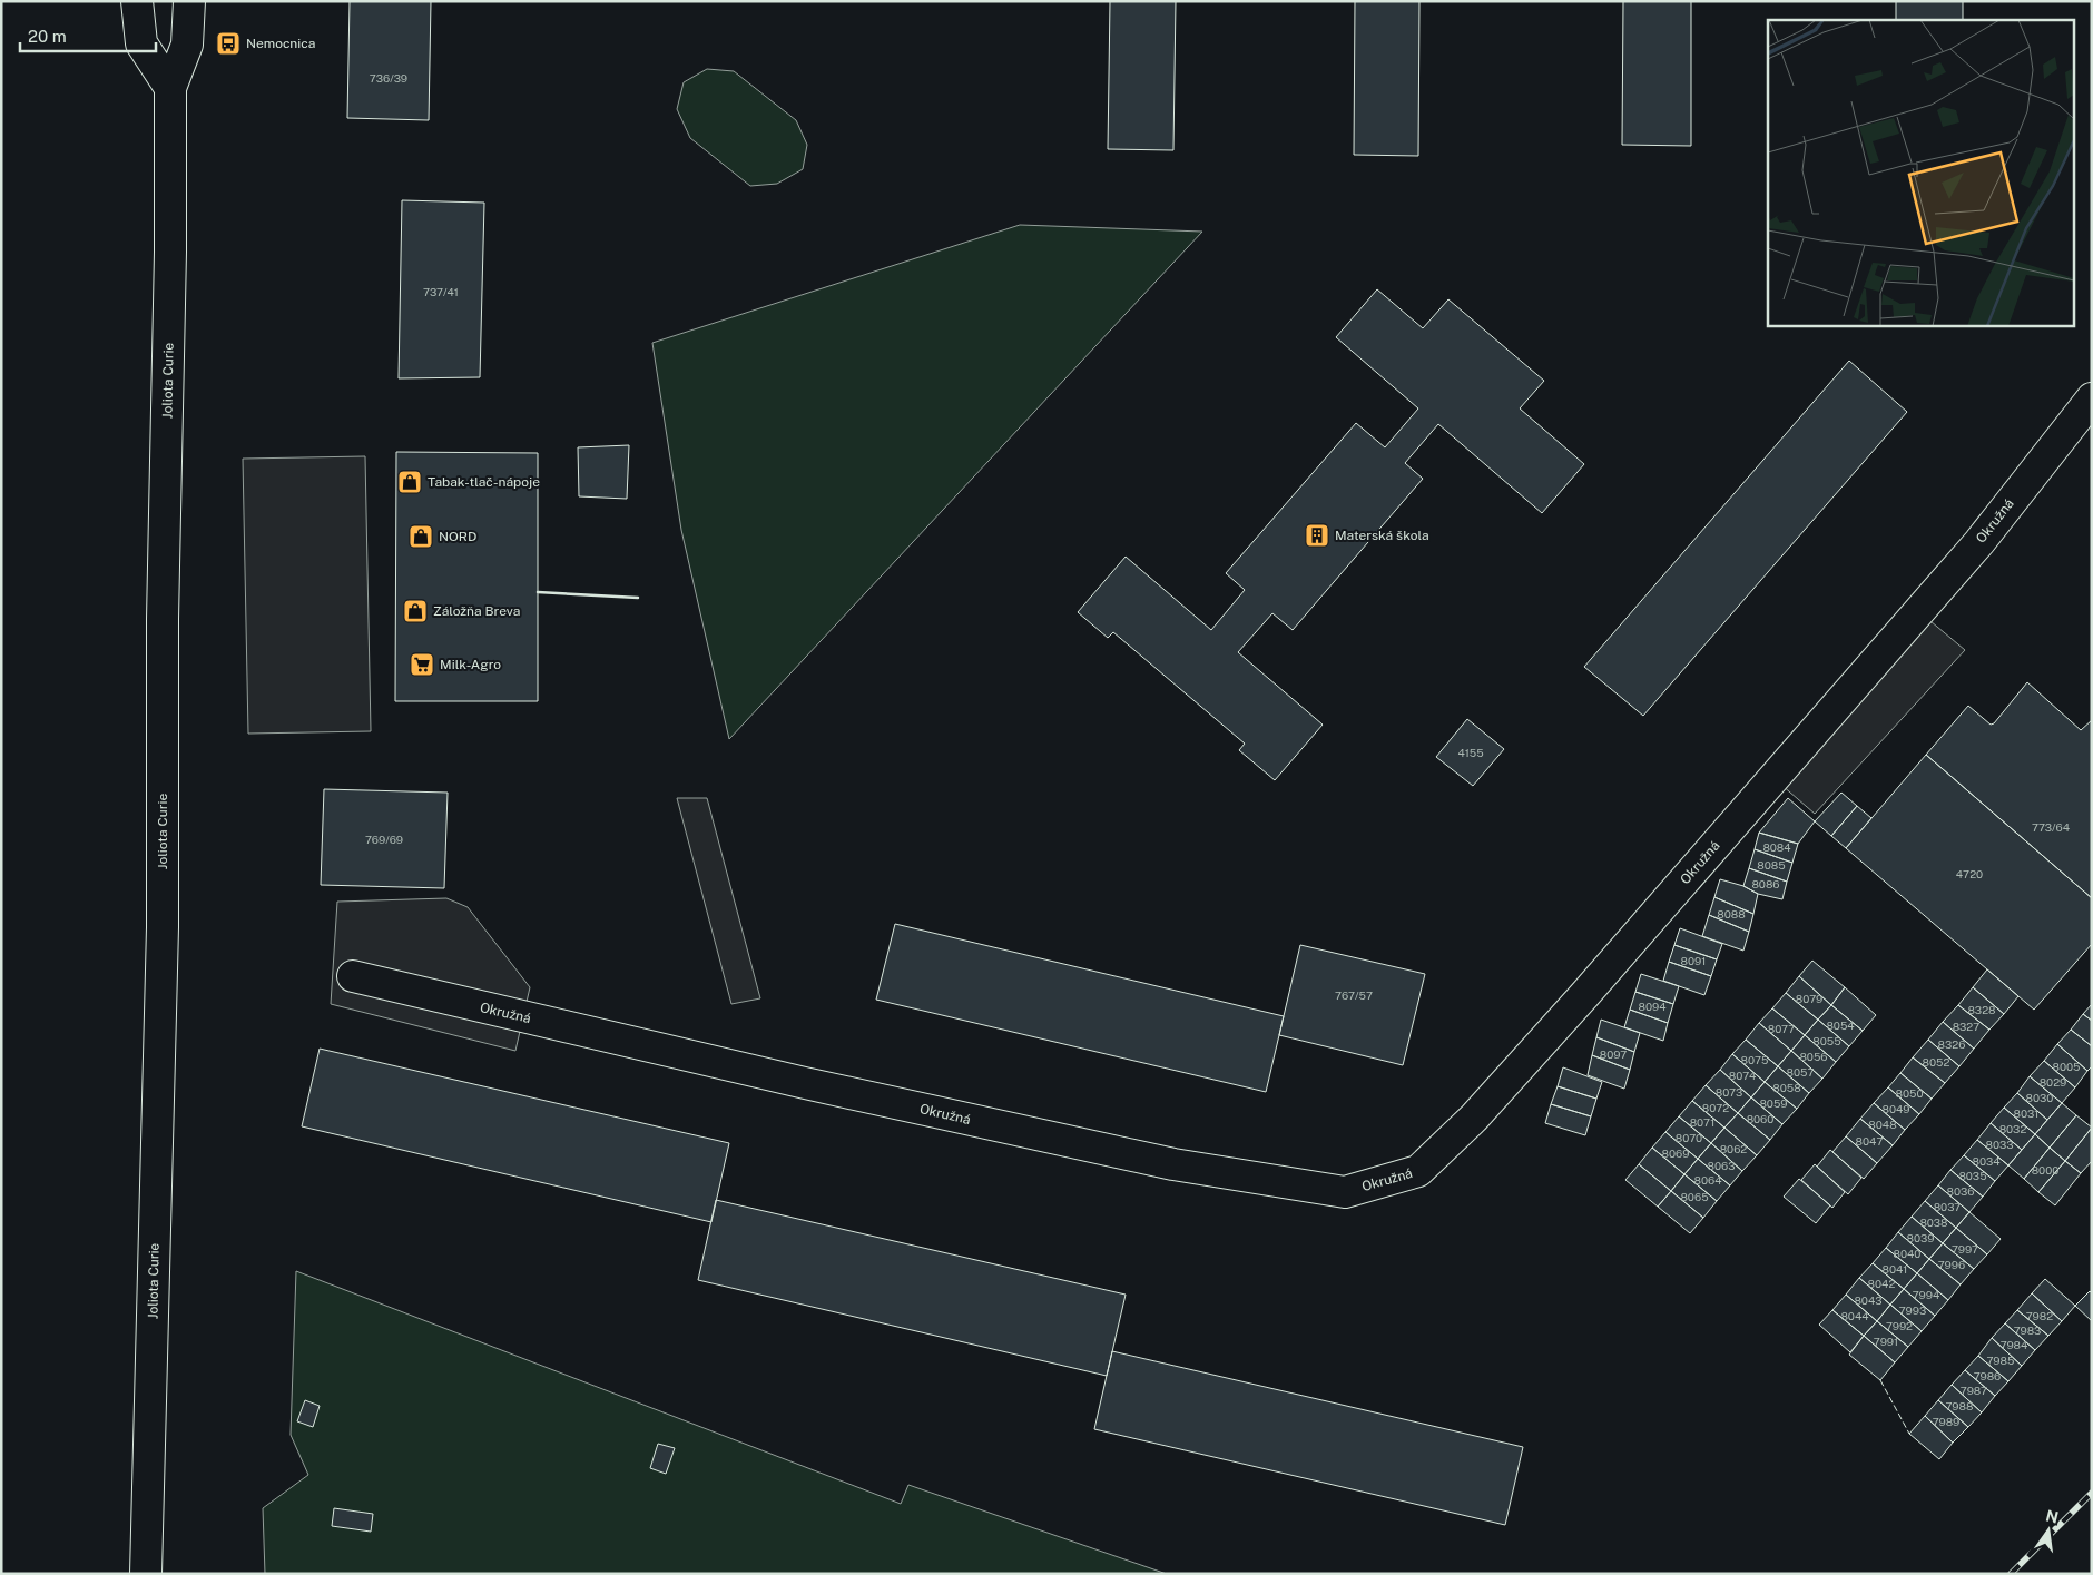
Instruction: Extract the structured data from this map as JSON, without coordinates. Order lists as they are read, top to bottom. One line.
{"streets":{"street":["Joliota Curie","Okružná"]},"places":{"bus stop":["Nemocnica"],"shop":["Tabak-tlač-nápoje","NORD","Záložňa Breva"],"building":["Materská škola"],"supermarket":["Milk-Agro"]},"house_numbers":["736/39","737/41","4155","773/64","769/69","8084","8085","4720","8086","8088","8091","767/57","8079","8094","8328","8054","8327","8077","8055","8326","8097","8056","8075","8052","8005","8057","8074","8029","8058","8073","8050","8030","8059","8072","8049","8031","8060","8071","8048","8032","8070","8047","8033","8062","8069","8034","8063","8000","8035","8064","8036","8065","8037","8038","8039","7997","8040","7996","8041","8042","7994","8043","7993","8044","7982","7992","7983","7991","7984","7985","7986","7987","7988","7989"],"scale_bar":"20 m","north":"top"}
